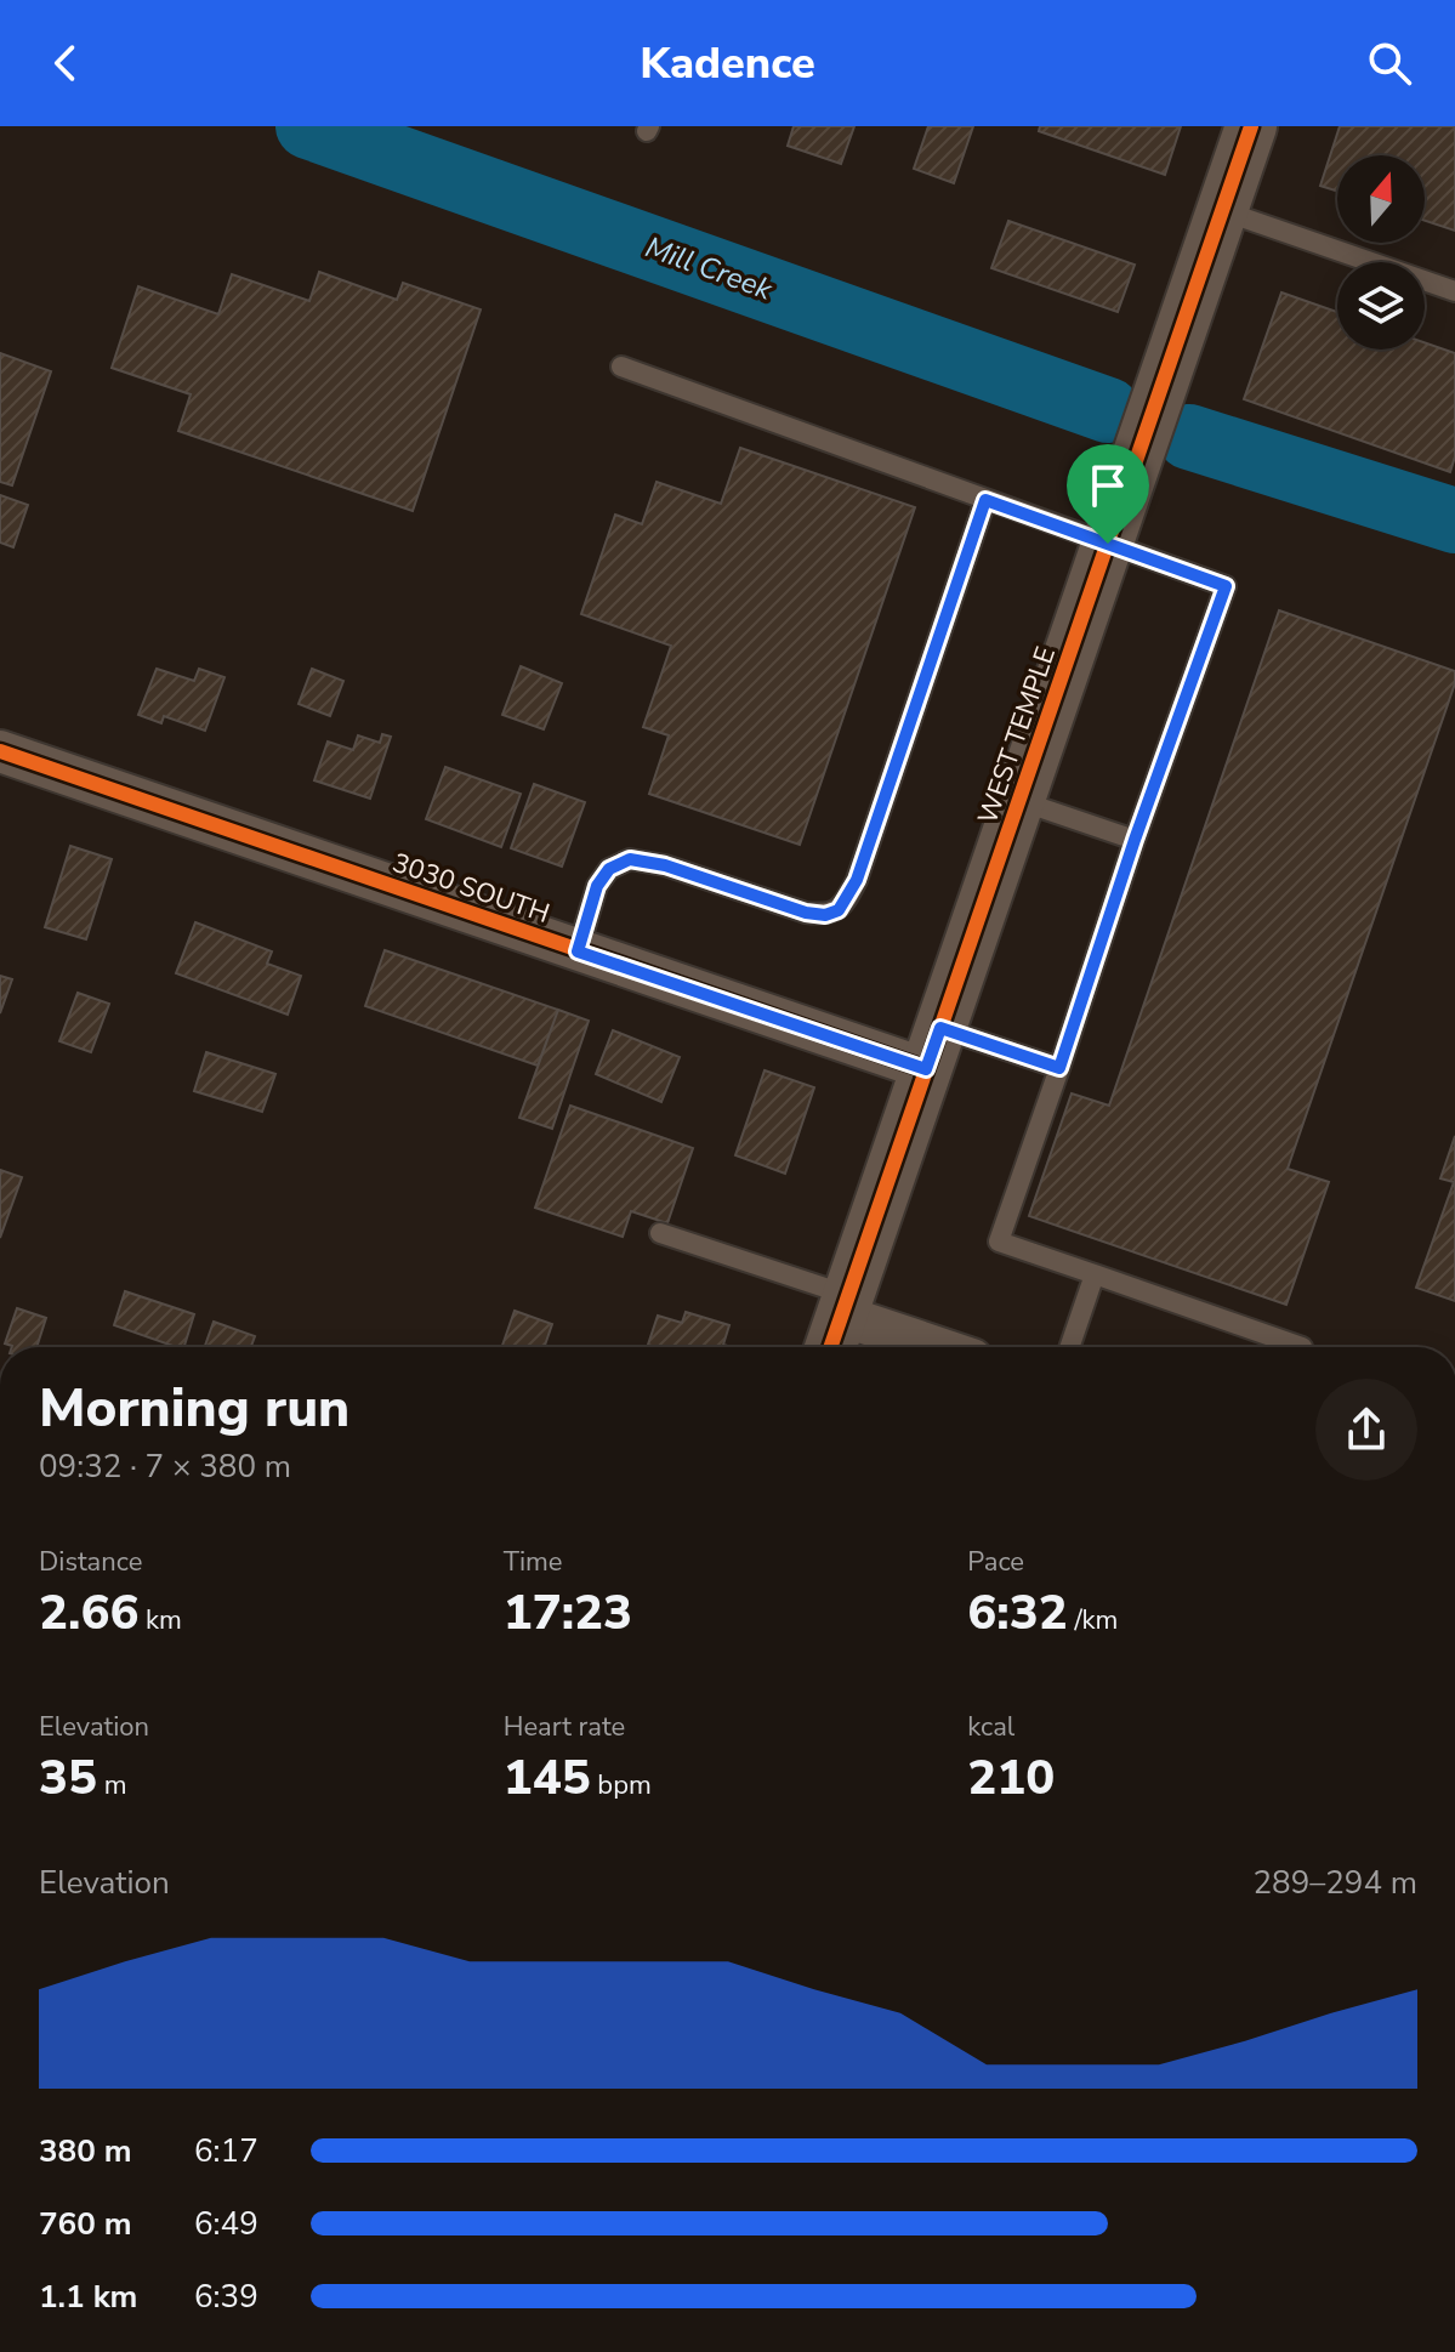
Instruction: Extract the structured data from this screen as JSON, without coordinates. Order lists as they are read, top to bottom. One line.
{"streets":{"street":["WEST TEMPLE","3030 SOUTH"]},"crossings":[["WEST TEMPLE","3030 SOUTH"]],"water":["Mill Creek"],"north":"top","page":{"header":"Kadence","heading":["Morning run","09:32 · 7 × 380 m"],"stats":[["Distance","2.66 km"],["Time","17:23"],["Pace","6:32 /km"],["Elevation","35 m"],["Heart rate","145 bpm"],["kcal","210"]],"chart":["Elevation","289–294 m"],"list":[{"name":"380 m","note":"6:17"},{"name":"760 m","note":"6:49"},{"name":"1.1 km","note":"6:39"}]}}
